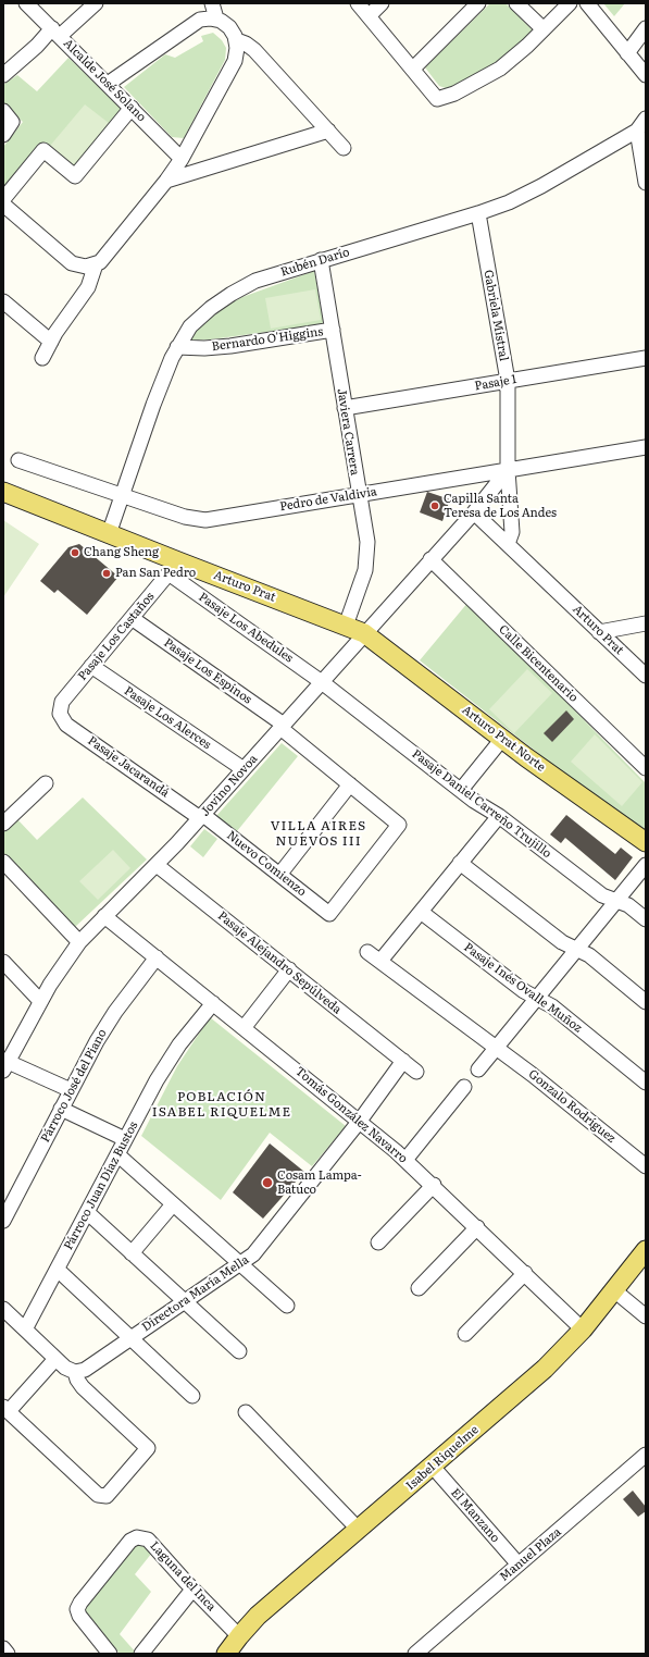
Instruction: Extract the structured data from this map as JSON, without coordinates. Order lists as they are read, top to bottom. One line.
{"streets":{"main road":["Arturo Prat","Arturo Prat Norte","Isabel Riquelme"],"street":["Alcalde José Solano","Rubén Darío","Gabriela Mistral","Bernardo O'Higgins","Pasaje 1","Javiera Carrera","Pedro de Valdivia","Pasaje Los Abedules","Pasaje Los Castaños","Calle Bicentenario","Pasaje Los Espinos","Pasaje Los Alerces","Pasaje Jacarandá","Jovino Novoa","Pasaje Daniel Carreño Trujillo","Nuevo Comienzo","Pasaje Alejandro Sepúlveda","Pasaje Inés Ovalle Muñoz","Párroco José del Piano","Gonzalo Rodríguez","Tomás González Navarro","Párroco Juan Díaz Bustos","Directora María Mella","El Manzano","Manuel Plaza","Laguna del Inca"]},"crossings":[["Rubén Darío","Gabriela Mistral"],["Rubén Darío","Bernardo O'Higgins"],["Rubén Darío","Javiera Carrera"],["Rubén Darío","Pedro de Valdivia"],["Rubén Darío","Arturo Prat"],["Gabriela Mistral","Pasaje 1"],["Gabriela Mistral","Pedro de Valdivia"],["Gabriela Mistral","Arturo Prat"],["Bernardo O'Higgins","Javiera Carrera"],["Pasaje 1","Javiera Carrera"],["Javiera Carrera","Pedro de Valdivia"],["Javiera Carrera","Arturo Prat"],["Arturo Prat","Pasaje Los Abedules"],["Arturo Prat","Pasaje Los Castaños"],["Arturo Prat","Arturo Prat Norte"],["Arturo Prat","Jovino Novoa"],["Pasaje Los Abedules","Pasaje Los Castaños"],["Pasaje Los Abedules","Jovino Novoa"],["Pasaje Los Abedules","Pasaje Daniel Carreño Trujillo"],["Pasaje Los Castaños","Pasaje Los Espinos"],["Pasaje Los Castaños","Pasaje Los Alerces"],["Pasaje Los Castaños","Pasaje Jacarandá"],["Calle Bicentenario","Jovino Novoa"],["Pasaje Los Espinos","Jovino Novoa"],["Pasaje Los Alerces","Jovino Novoa"],["Arturo Prat Norte","Jovino Novoa"],["Pasaje Jacarandá","Jovino Novoa"],["Pasaje Jacarandá","Nuevo Comienzo"],["Jovino Novoa","Pasaje Daniel Carreño Trujillo"],["Jovino Novoa","Nuevo Comienzo"],["Jovino Novoa","Pasaje Alejandro Sepúlveda"],["Jovino Novoa","Tomás González Navarro"],["Párroco José del Piano","Tomás González Navarro"],["Tomás González Navarro","Párroco Juan Díaz Bustos"],["Tomás González Navarro","Directora María Mella"],["Tomás González Navarro","Isabel Riquelme"],["Isabel Riquelme","El Manzano"],["Isabel Riquelme","Laguna del Inca"],["El Manzano","Manuel Plaza"]],"districts":["VILLA AIRES NUEVOS III","POBLACIÓN ISABEL RIQUELME"],"places":["Capilla Santa Teresa de Los Andes","Chang Sheng","Pan San Pedro","Cosam Lampa- Batuco"]}
